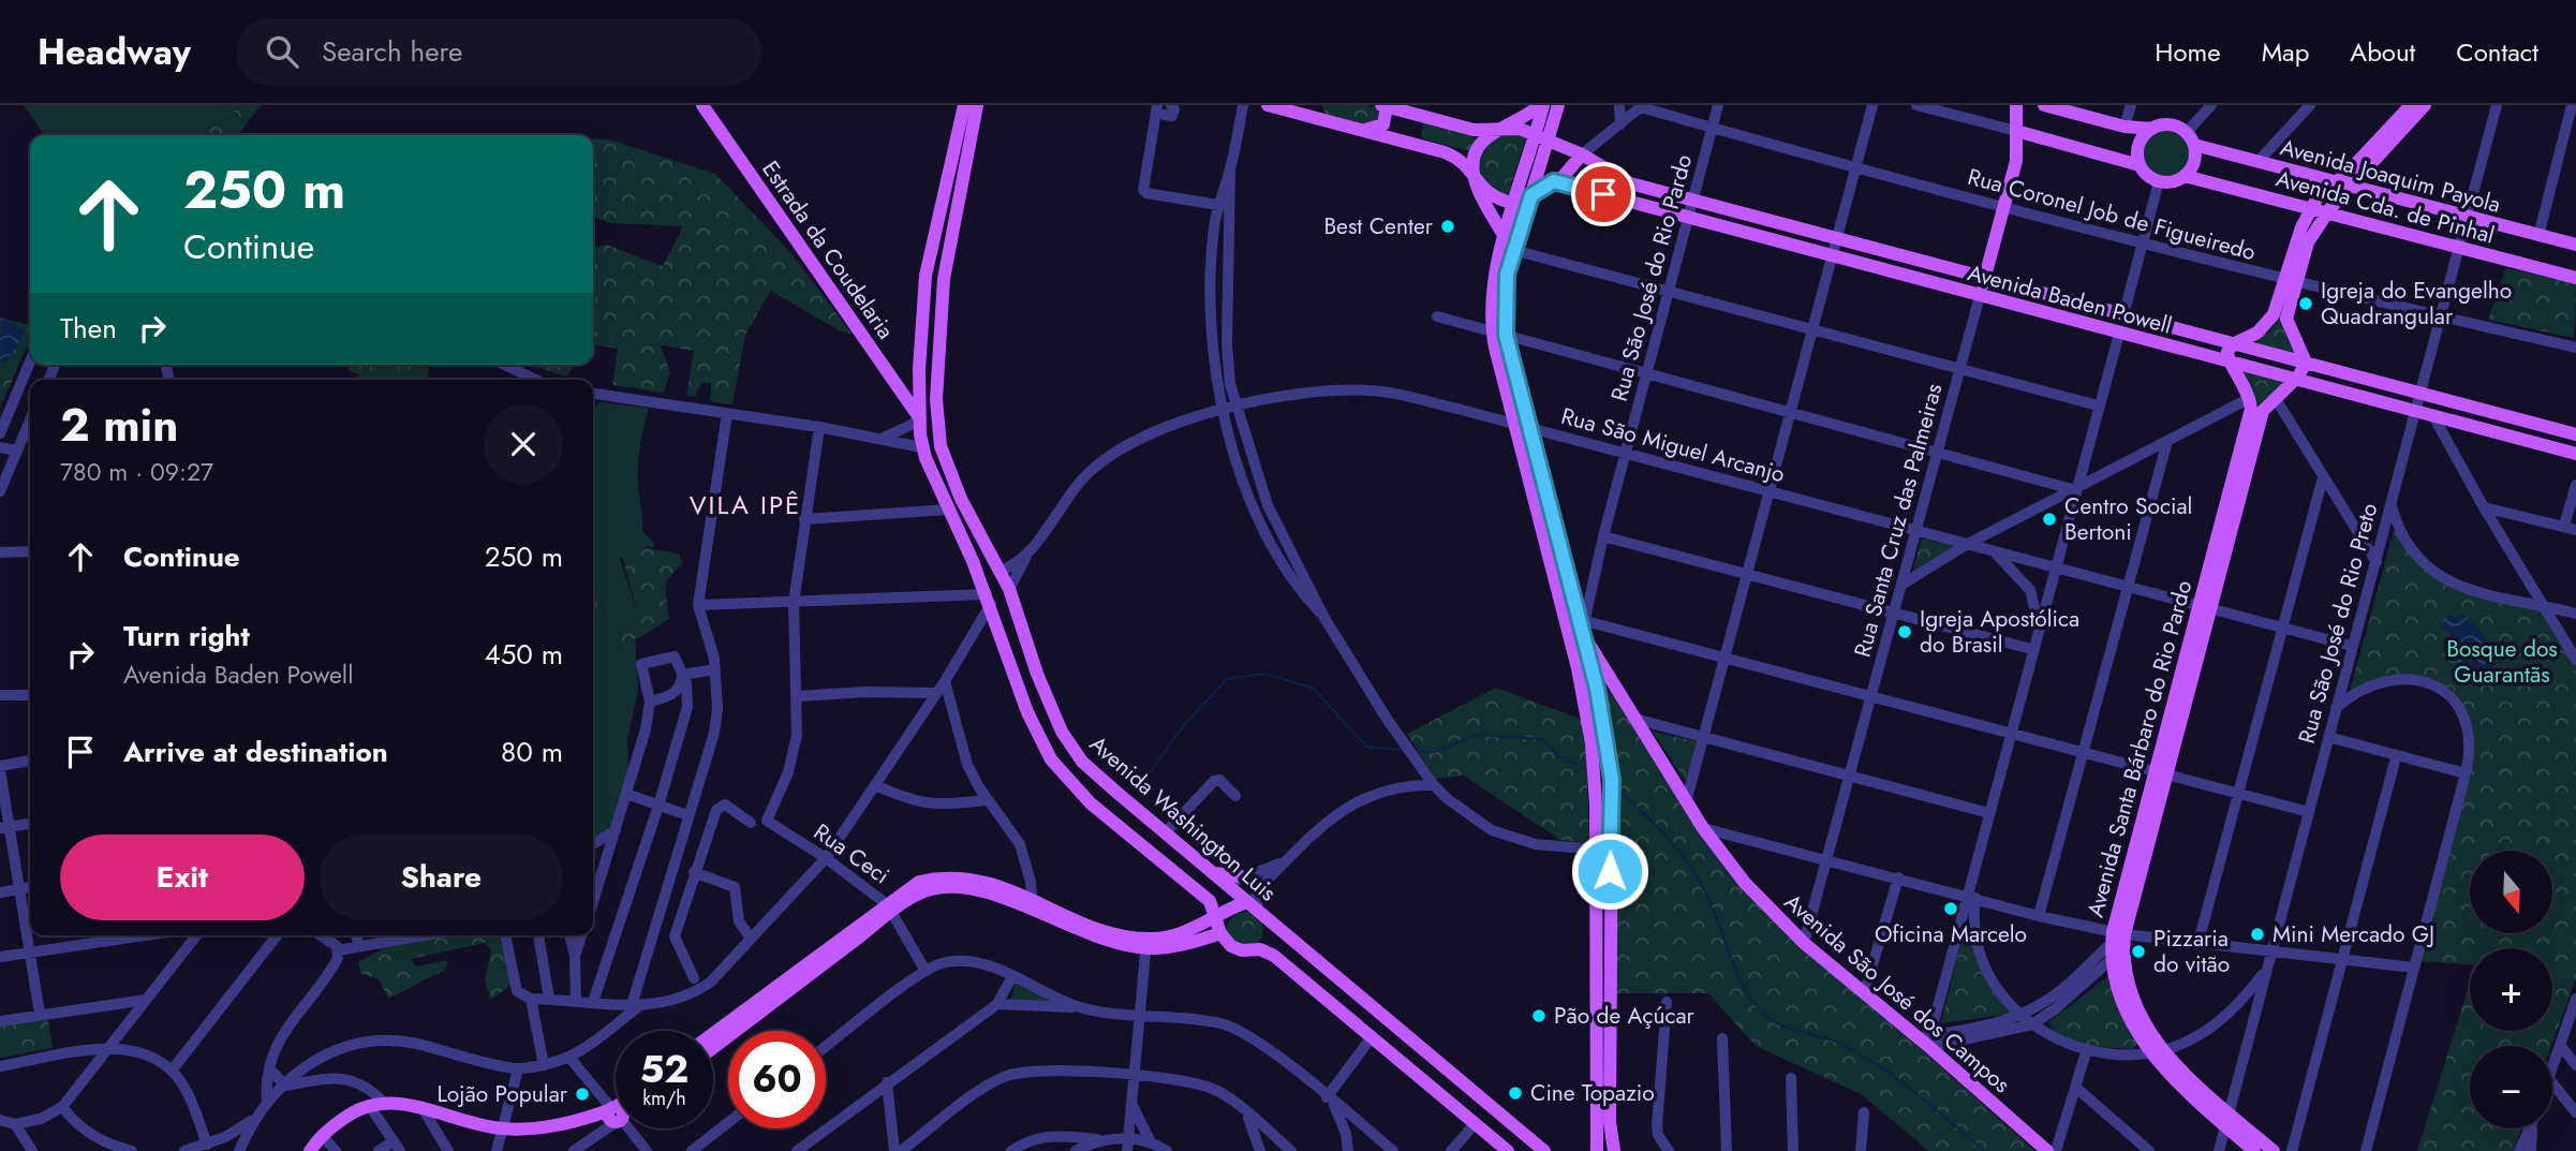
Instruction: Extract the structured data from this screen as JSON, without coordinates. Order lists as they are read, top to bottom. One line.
{"streets":{"main road":["Avenida Joaquim Payola","Avenida Cda. de Pinhal","Estrada da Coudelaria","Avenida Baden Powell","Rua Santa Cruz das Palmeiras","Avenida Santa Bárbaro do Rio Pardo","Avenida Washington Luis","Avenida São José dos Campos"],"street":["Rua Coronel Job de Figueiredo","Rua São José do Rio Pardo","Rua São Miguel Arcanjo","Rua São José do Rio Preto","Rua Ceci"]},"crossings":[["Avenida Joaquim Payola","Avenida Cda. de Pinhal"],["Avenida Joaquim Payola","Rua São José do Rio Preto"],["Avenida Cda. de Pinhal","Rua São José do Rio Preto"],["Rua Coronel Job de Figueiredo","Rua São José do Rio Pardo"],["Rua Coronel Job de Figueiredo","Rua Santa Cruz das Palmeiras"],["Rua Coronel Job de Figueiredo","Rua São José do Rio Preto"],["Estrada da Coudelaria","Avenida Washington Luis"],["Rua São José do Rio Pardo","Avenida Baden Powell"],["Rua São José do Rio Pardo","Rua São Miguel Arcanjo"],["Rua São José do Rio Pardo","Avenida São José dos Campos"],["Avenida Baden Powell","Rua Santa Cruz das Palmeiras"],["Avenida Baden Powell","Rua São José do Rio Preto"],["Rua São Miguel Arcanjo","Rua Santa Cruz das Palmeiras"],["Rua São Miguel Arcanjo","Rua São José do Rio Preto"],["Rua São Miguel Arcanjo","Avenida Santa Bárbaro do Rio Pardo"],["Rua São Miguel Arcanjo","Avenida Washington Luis"],["Rua São Miguel Arcanjo","Avenida São José dos Campos"],["Rua Santa Cruz das Palmeiras","Avenida São José dos Campos"],["Rua São José do Rio Preto","Avenida Santa Bárbaro do Rio Pardo"]],"districts":["VILA IPÊ"],"parks":["Bosque dos Guarantãs"],"places":["Best Center","Igreja do Evangelho Quadrangular","Centro Social Bertoni","Igreja Apostólica do Brasil","Oficina Marcelo","Mini Mercado GJ","Pizzaria do vitão","Pão de Açúcar","Cine Topazio","Lojão Popular"],"north":"bottom","page":{"header":"Headway","search":"Search here","nav":["Home","Map","About","Contact"],"turn":["250 m","Continue"],"then":"Then","heading":["2 min","780 m · 09:27"],"list":[{"name":"Continue","value":"250 m"},{"name":"Turn right","note":"Avenida Baden Powell","value":"450 m"},{"name":"Arrive at destination","value":"80 m"}],"buttons":["Exit","Share"],"map_buttons":["+","−"],"speed":"52 km/h","limit":"60"}}
